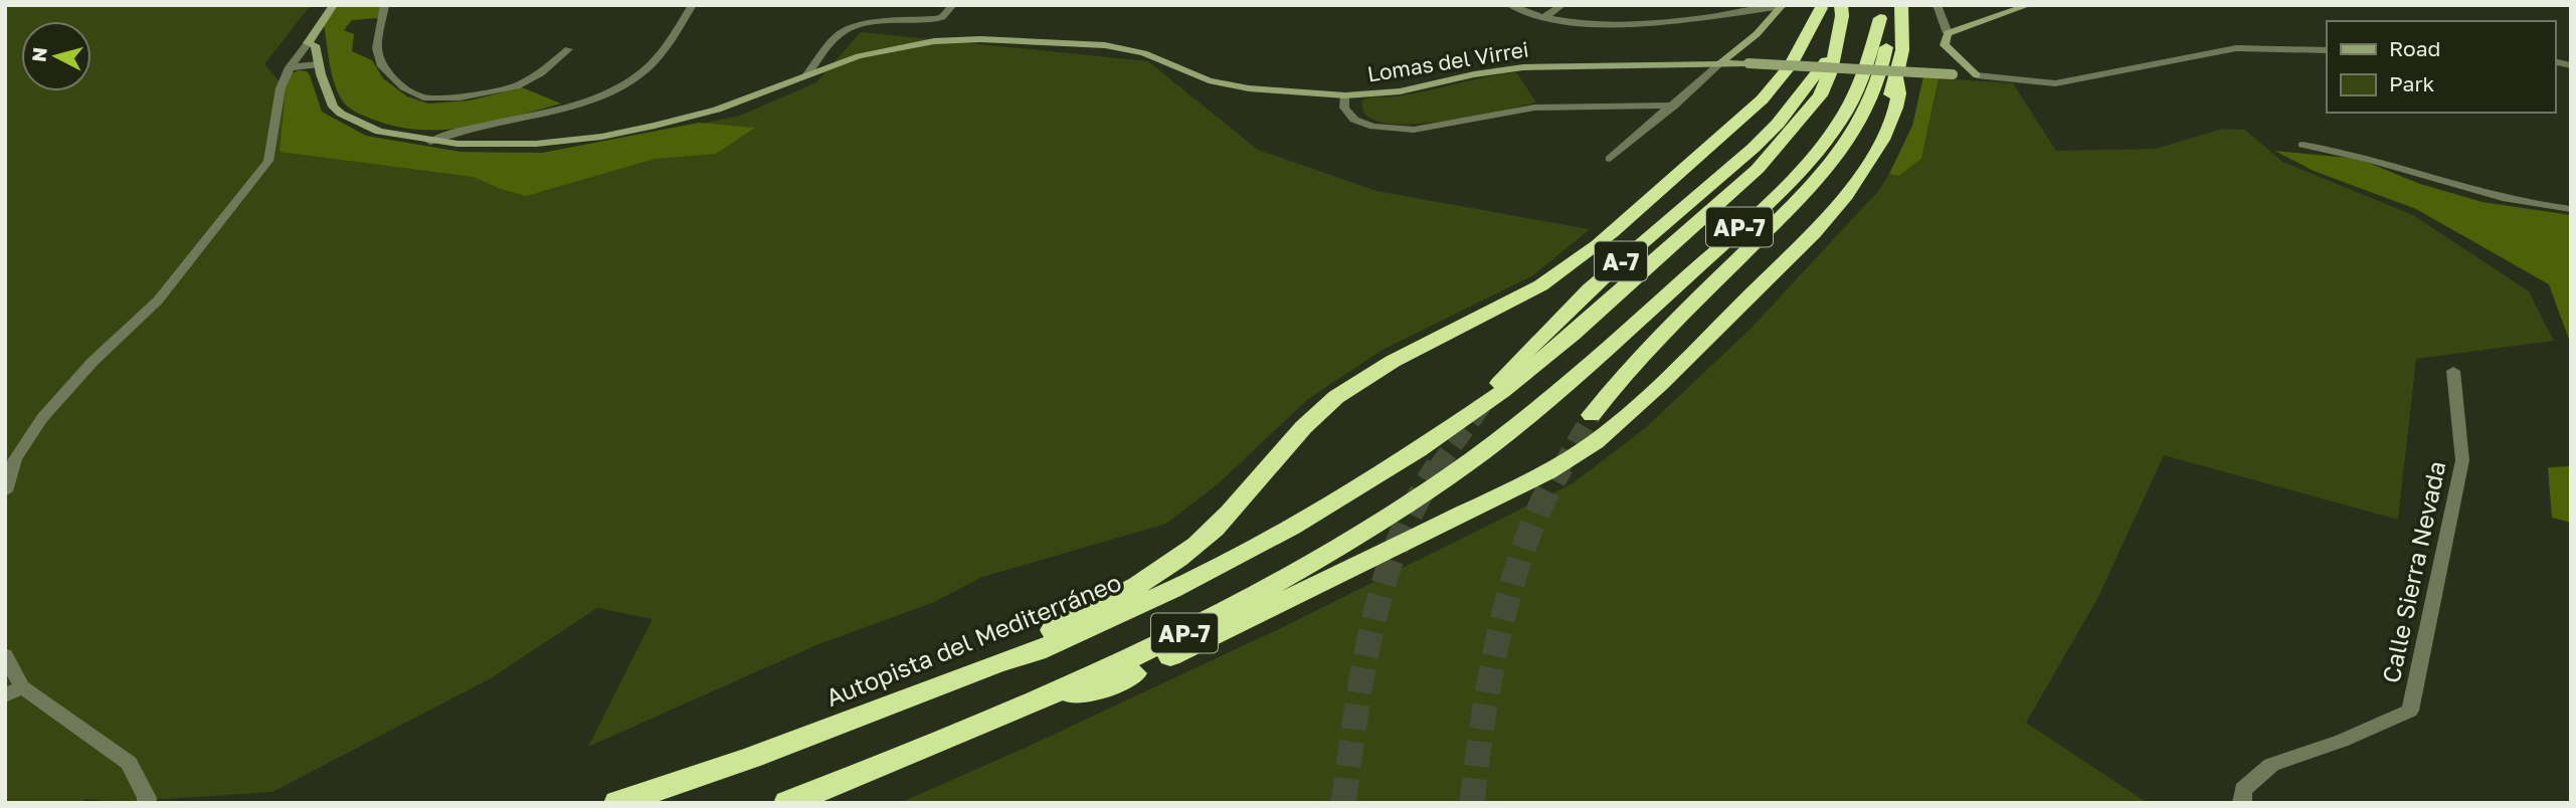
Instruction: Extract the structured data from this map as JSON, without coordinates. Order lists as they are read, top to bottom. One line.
{"streets":{"highway":["AP-7","A-7","Autopista del Mediterráneo"],"street":["Lomas del Virrei","Calle Sierra Nevada"]},"crossings":[["A-7","Autopista del Mediterráneo"]],"legend":["Road","Park"],"north":"left"}
